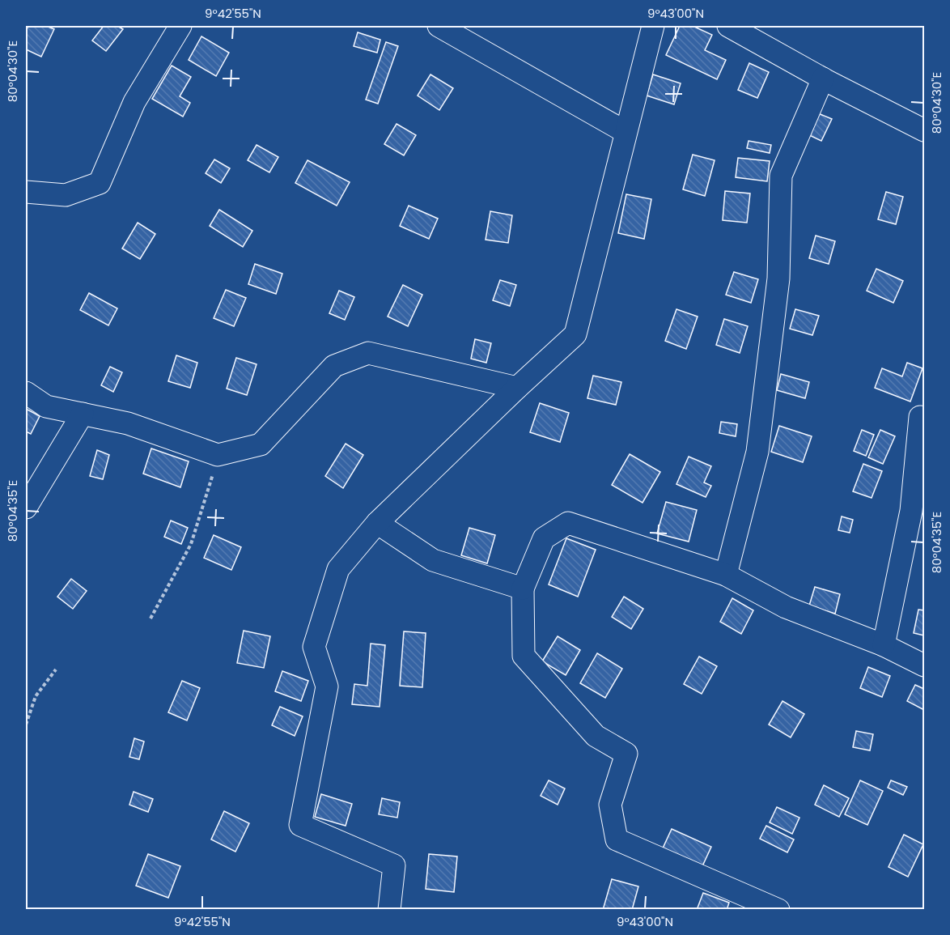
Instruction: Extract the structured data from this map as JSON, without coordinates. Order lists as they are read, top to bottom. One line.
{"coordinates":["9°42'55\"N","9°43'00\"N","80°04'30\"E","80°04'35\"E"]}
